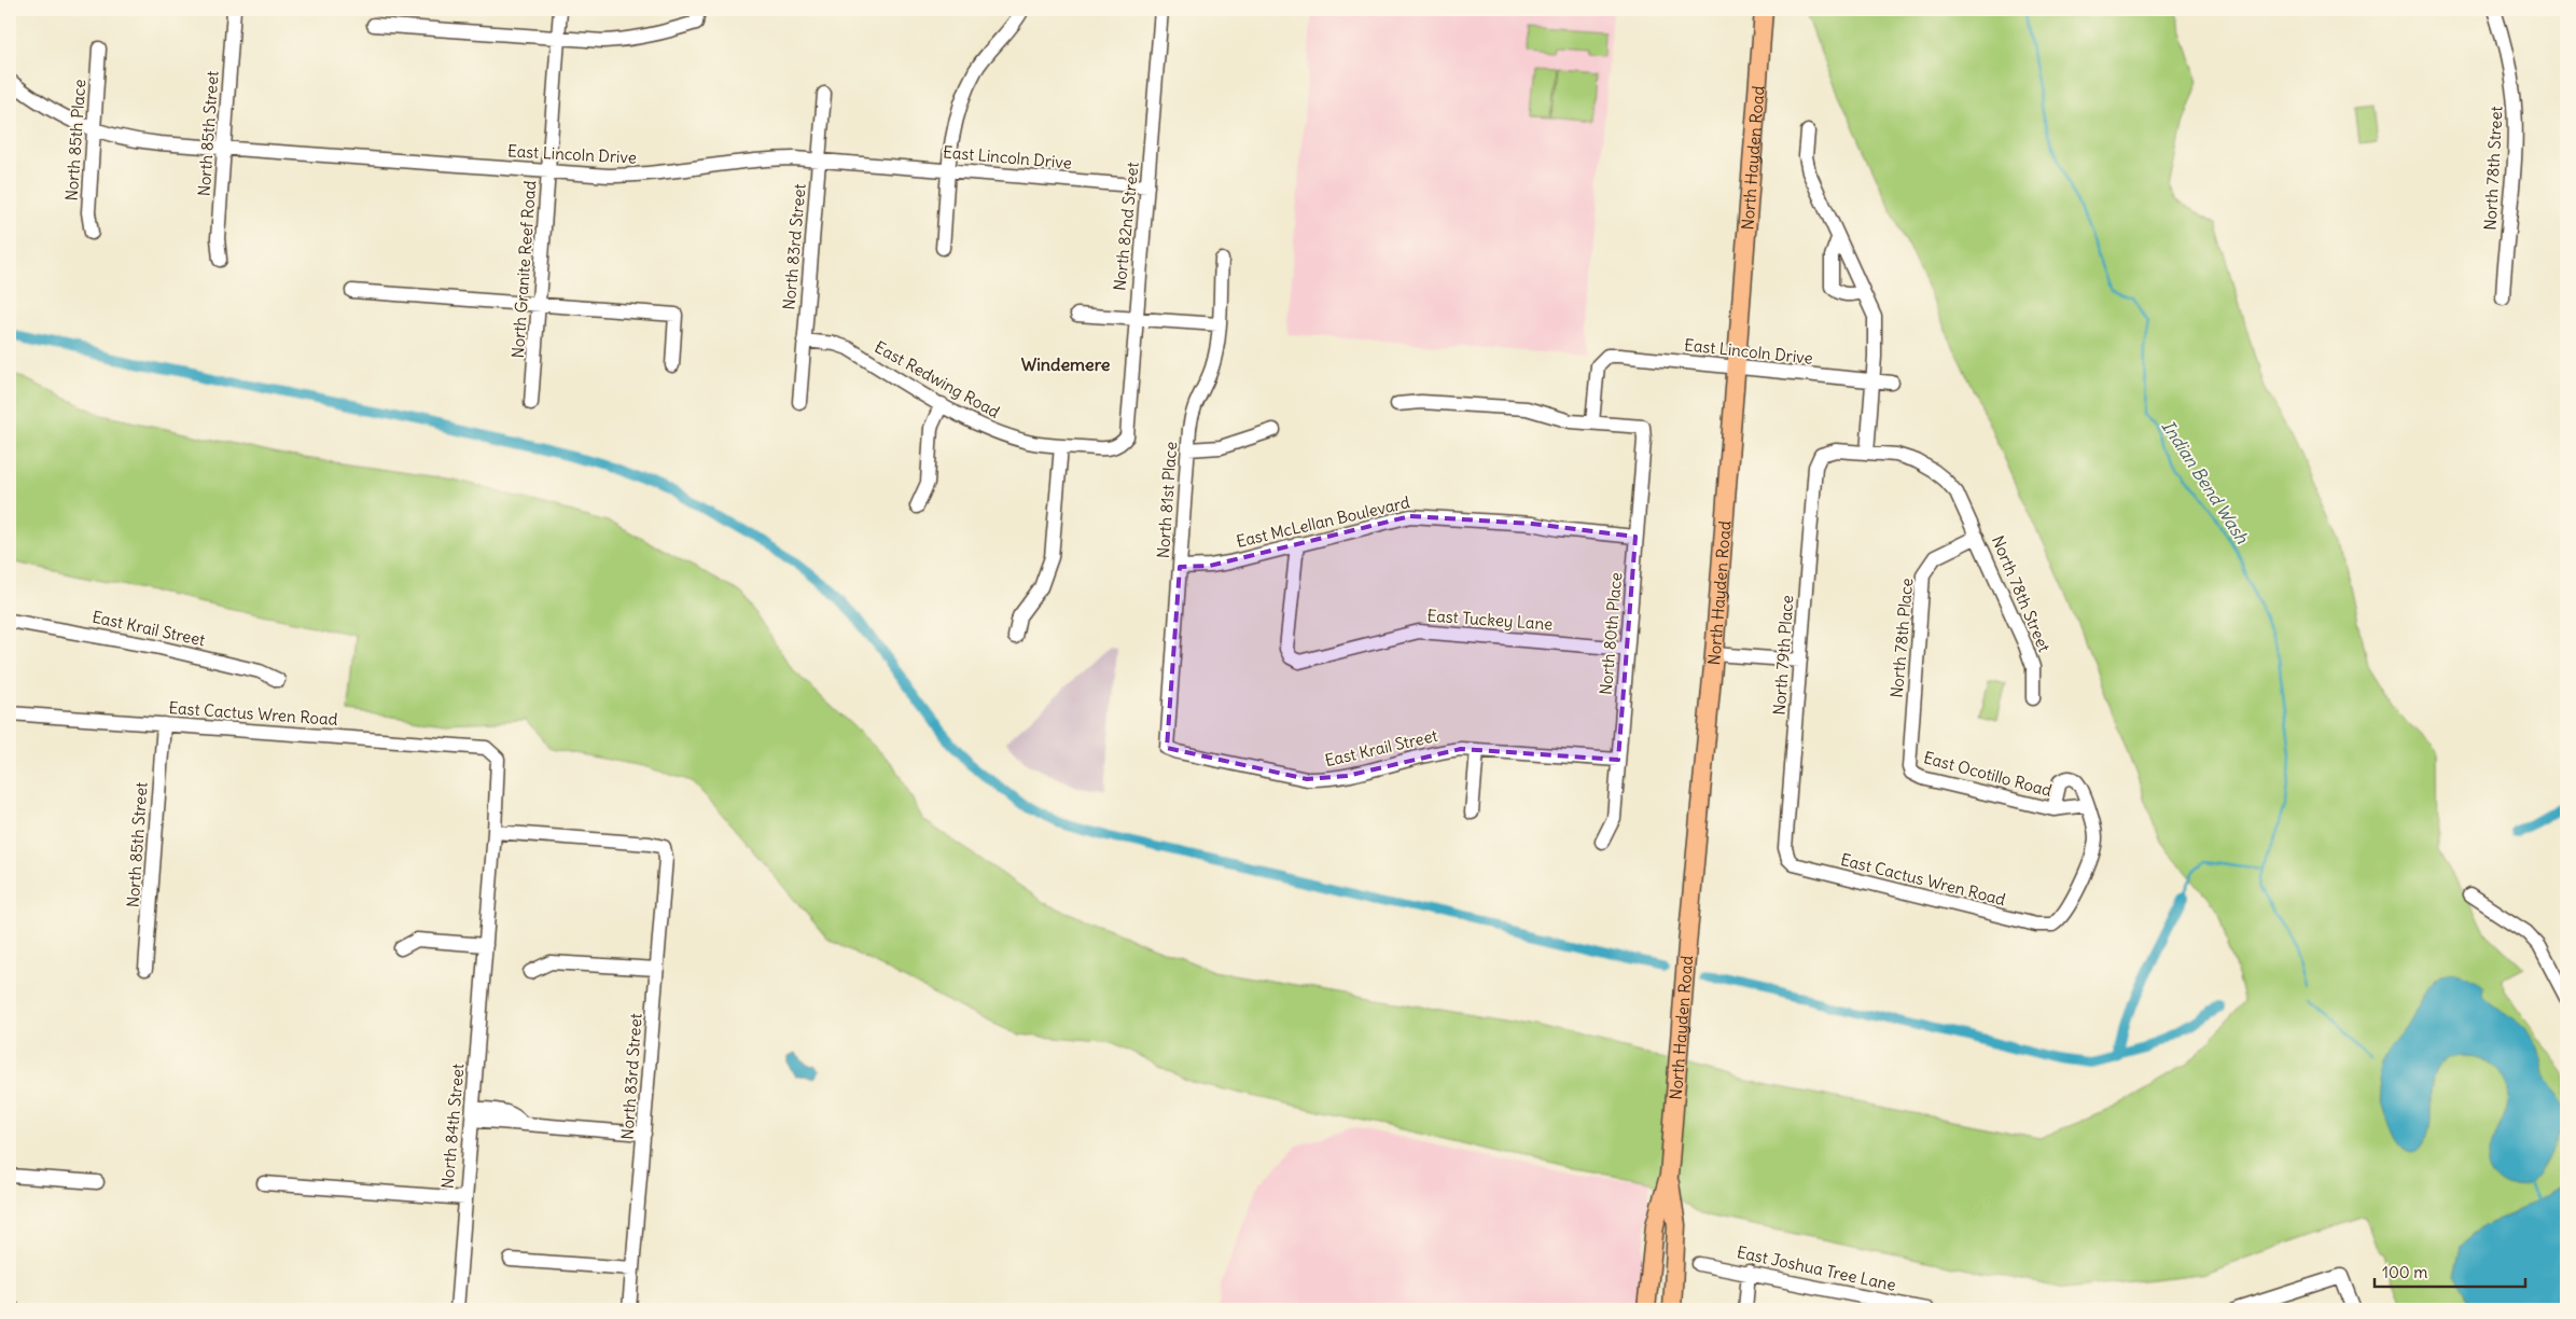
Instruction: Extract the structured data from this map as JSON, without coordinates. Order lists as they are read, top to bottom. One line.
{"streets":{"main road":["North Hayden Road"],"street":["North 85th Street","North 85th Place","East Lincoln Drive","North 78th Street","North 82nd Street","North 83rd Street","North Granite Reef Road","East Redwing Road","North 81st Place","East McLellan Boulevard","East Tuckey Lane","East Krail Street","North 80th Place","North 78th Place","North 79th Place","East Cactus Wren Road","East Ocotillo Road","North 84th Street","East Joshua Tree Lane"]},"crossings":[["North 85th Street","East Lincoln Drive"],["North 85th Street","East Cactus Wren Road"],["North 85th Place","East Lincoln Drive"],["East Lincoln Drive","North Hayden Road"],["East Lincoln Drive","North 82nd Street"],["East Lincoln Drive","North 83rd Street"],["East Lincoln Drive","North Granite Reef Road"],["East Lincoln Drive","North 80th Place"],["North 78th Street","North 78th Place"],["North 78th Street","North 79th Place"],["North 82nd Street","East Redwing Road"],["North 83rd Street","East Redwing Road"],["North 83rd Street","East Cactus Wren Road"],["North 81st Place","East McLellan Boulevard"],["North 81st Place","East Krail Street"],["East McLellan Boulevard","East Tuckey Lane"],["East McLellan Boulevard","North 80th Place"],["East Tuckey Lane","North 80th Place"],["East Krail Street","North 80th Place"],["North 78th Place","East Ocotillo Road"],["North 79th Place","East Cactus Wren Road"],["East Cactus Wren Road","East Ocotillo Road"]],"districts":["Windemere"],"water":["Indian Bend Wash"],"scale_bar":"100 m"}
